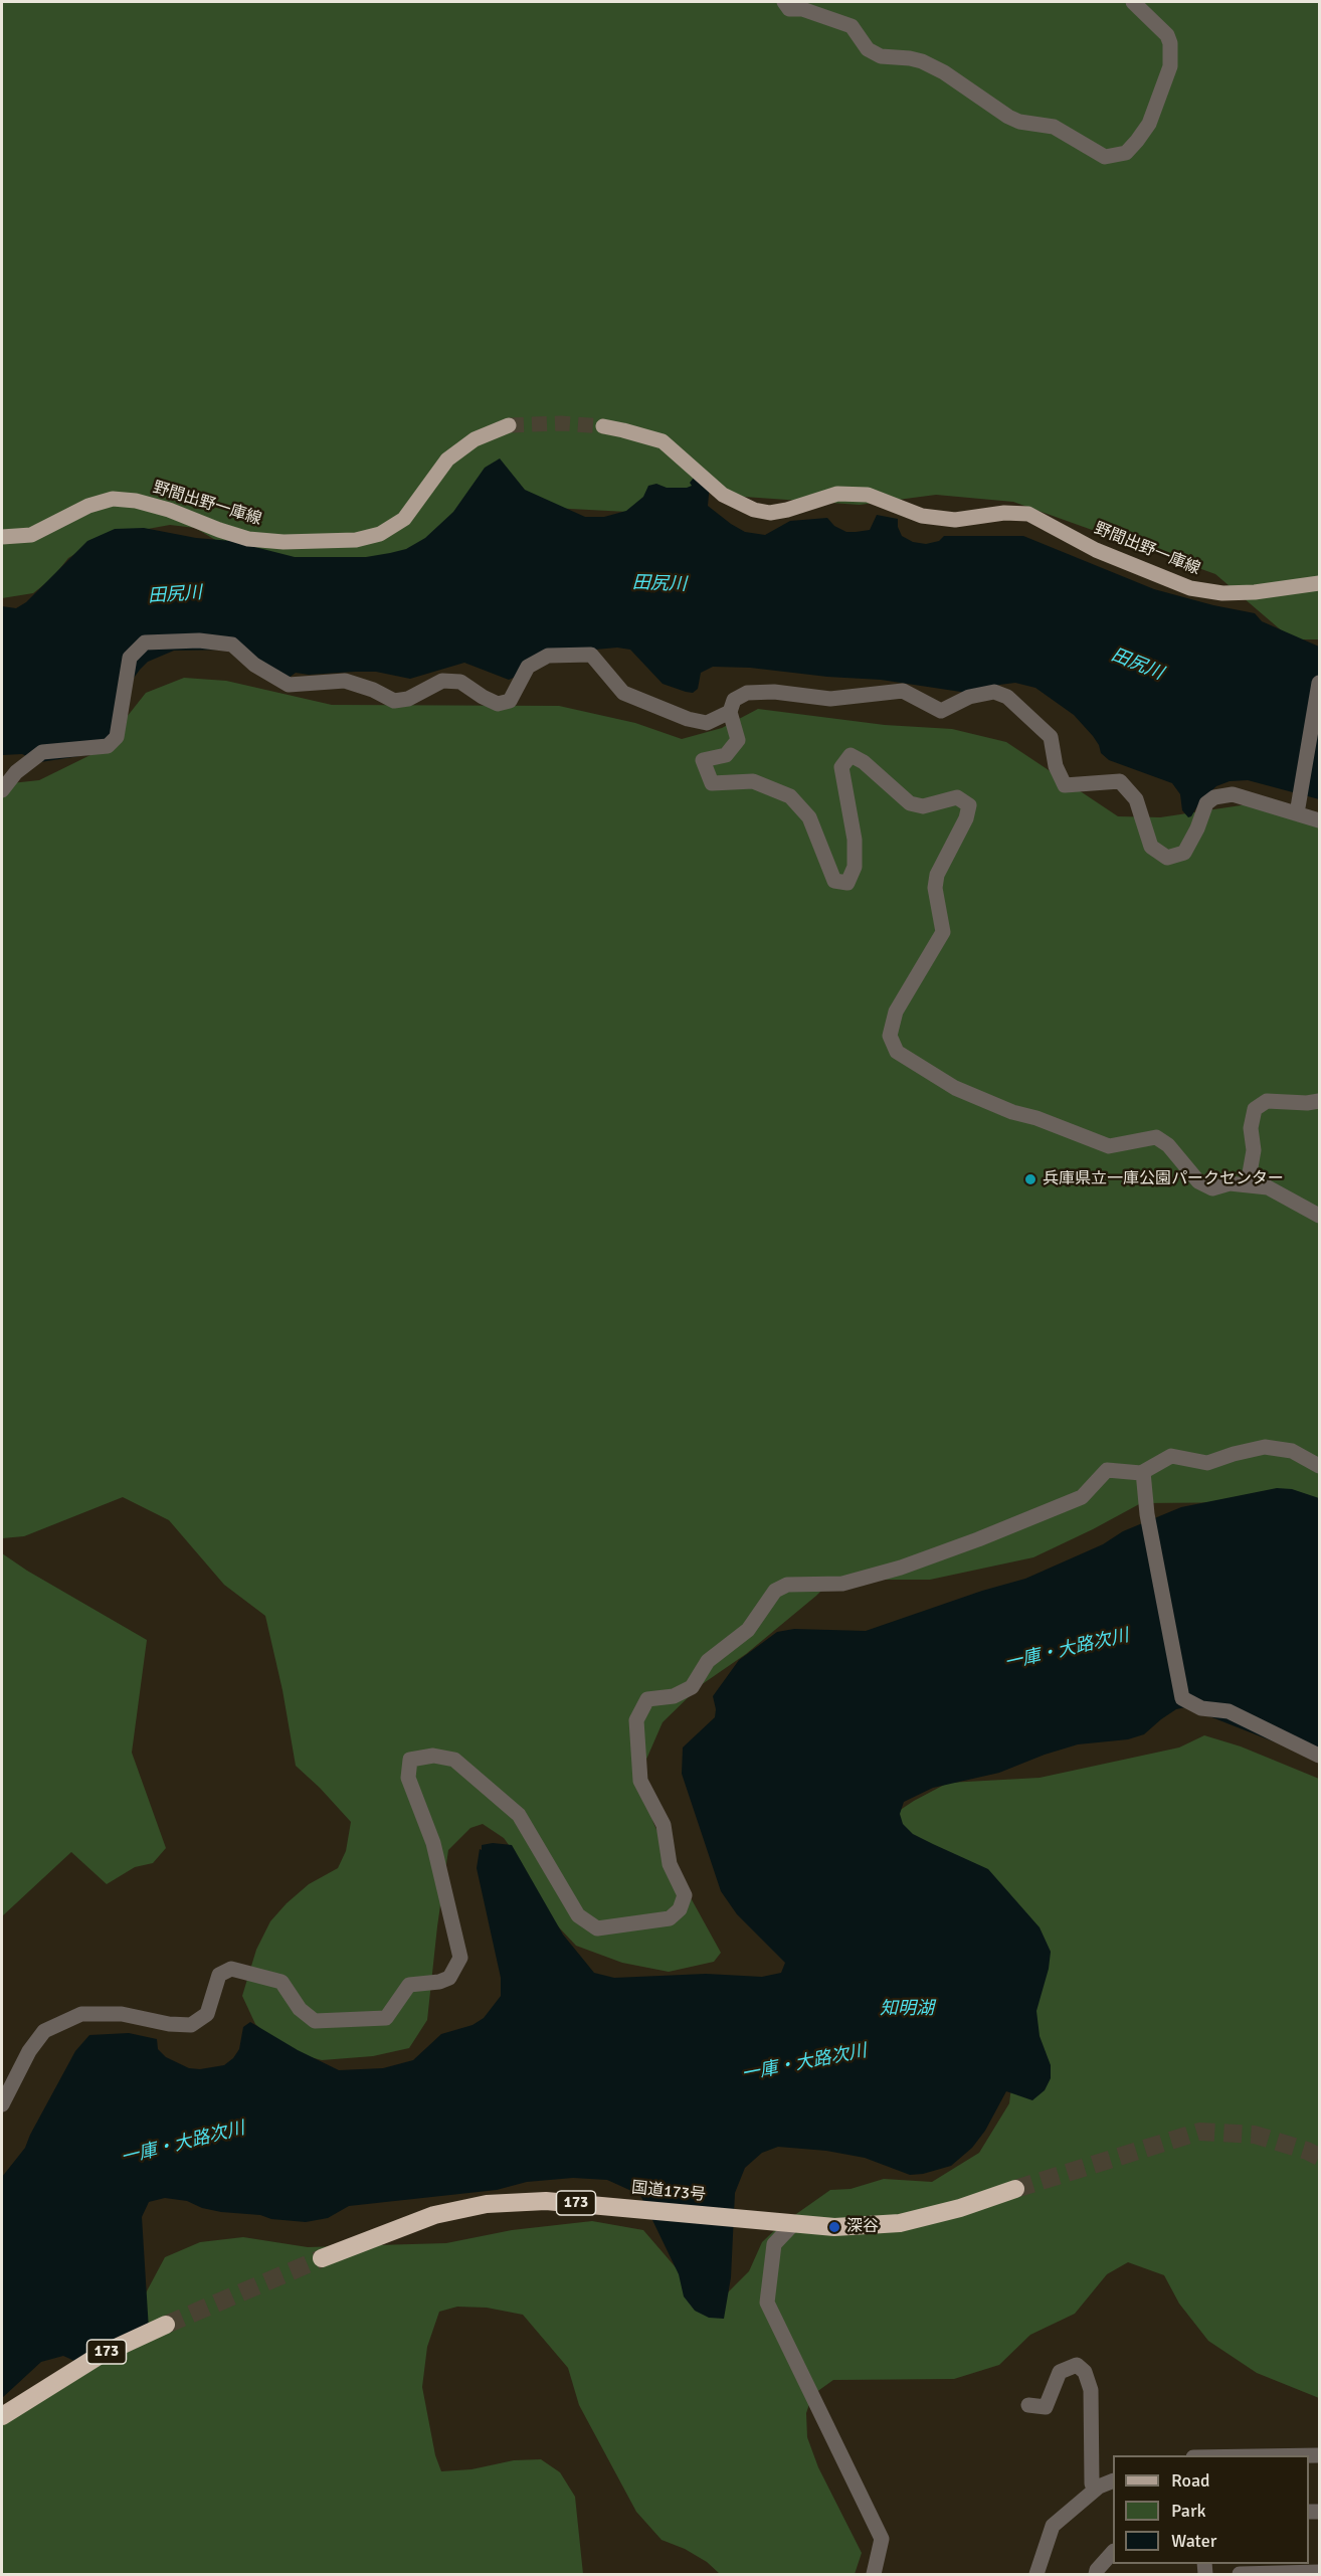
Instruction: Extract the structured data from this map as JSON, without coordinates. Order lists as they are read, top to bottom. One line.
{"streets":{"highway":["国道173号","173"],"main road":["野間出野一庫線"]},"water":["田尻川","一庫・大路次川","知明湖"],"places":["兵庫県立一庫公園パークセンター","深谷"],"legend":["Road","Park","Water"]}
